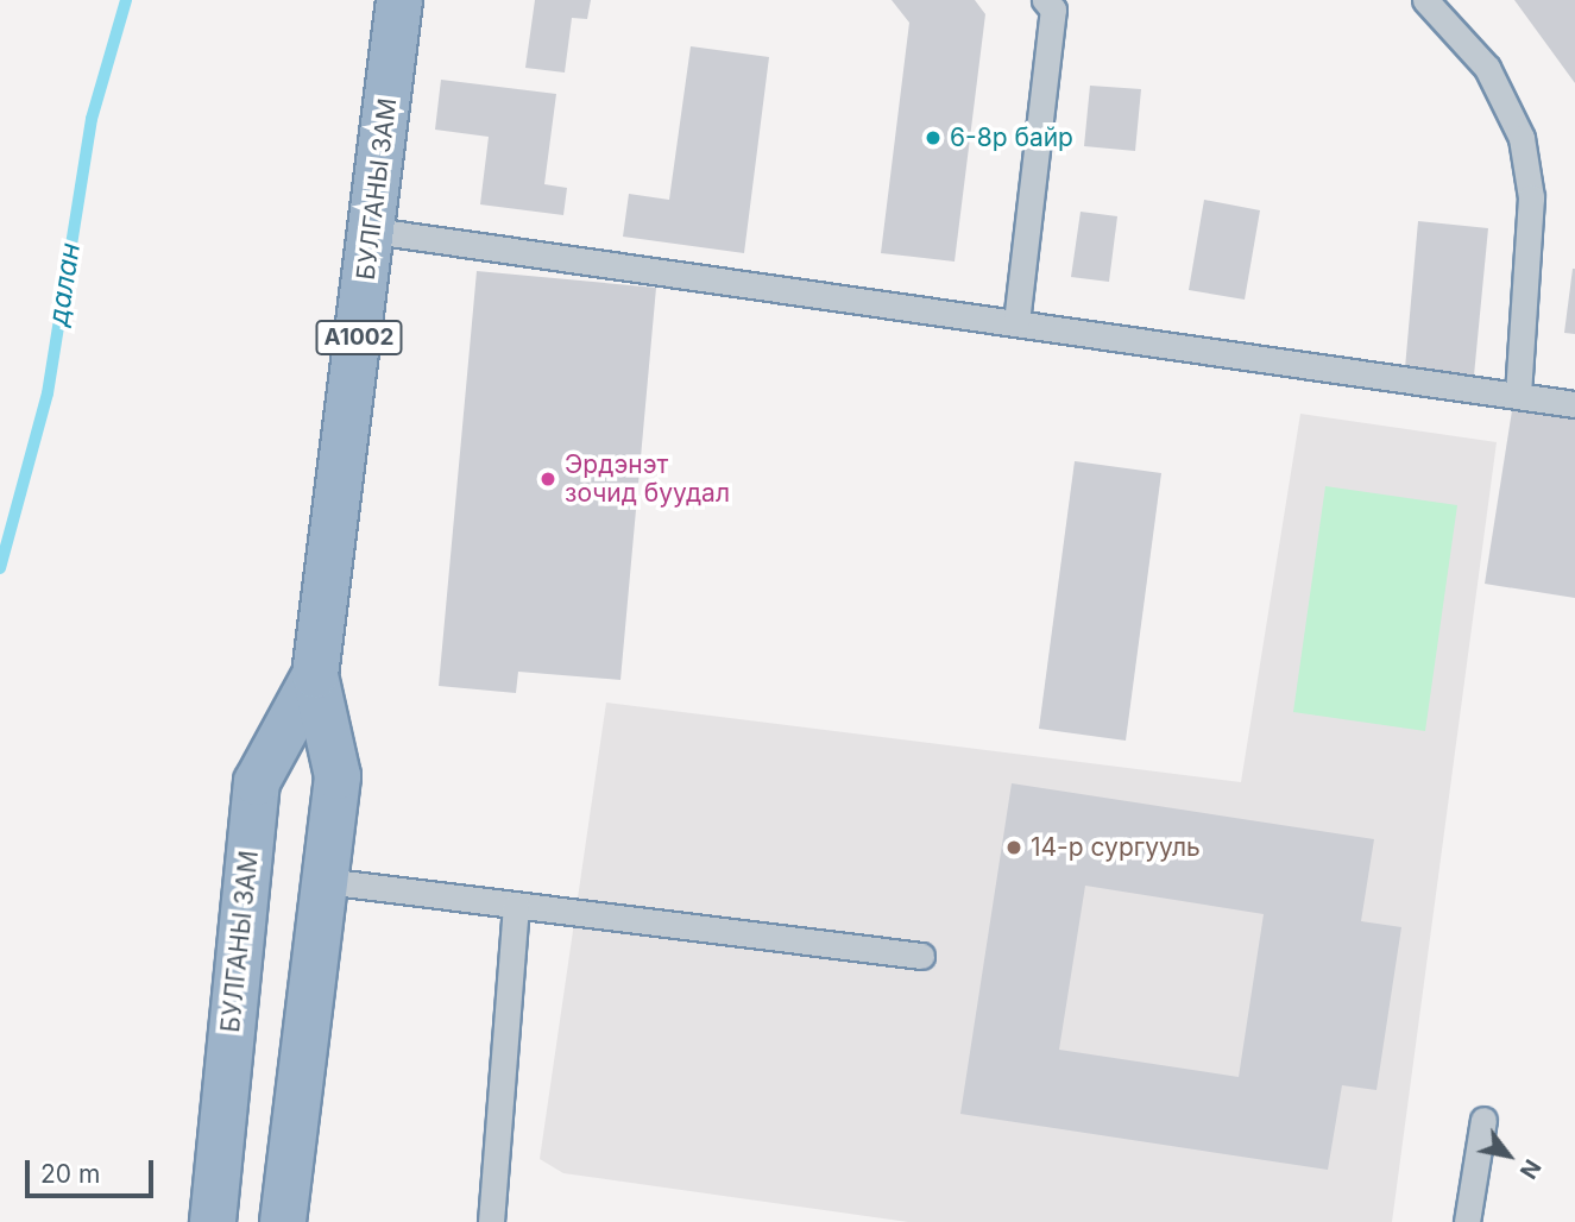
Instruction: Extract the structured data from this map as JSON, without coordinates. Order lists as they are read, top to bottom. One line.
{"streets":{"highway":["БУЛГАНЫ ЗАМ","A1002"]},"water":["далан"],"places":["6-8р байр","Эрдэнэт зочид буудал","14-р сургууль"],"scale_bar":"20 m","north":"bottom right"}
